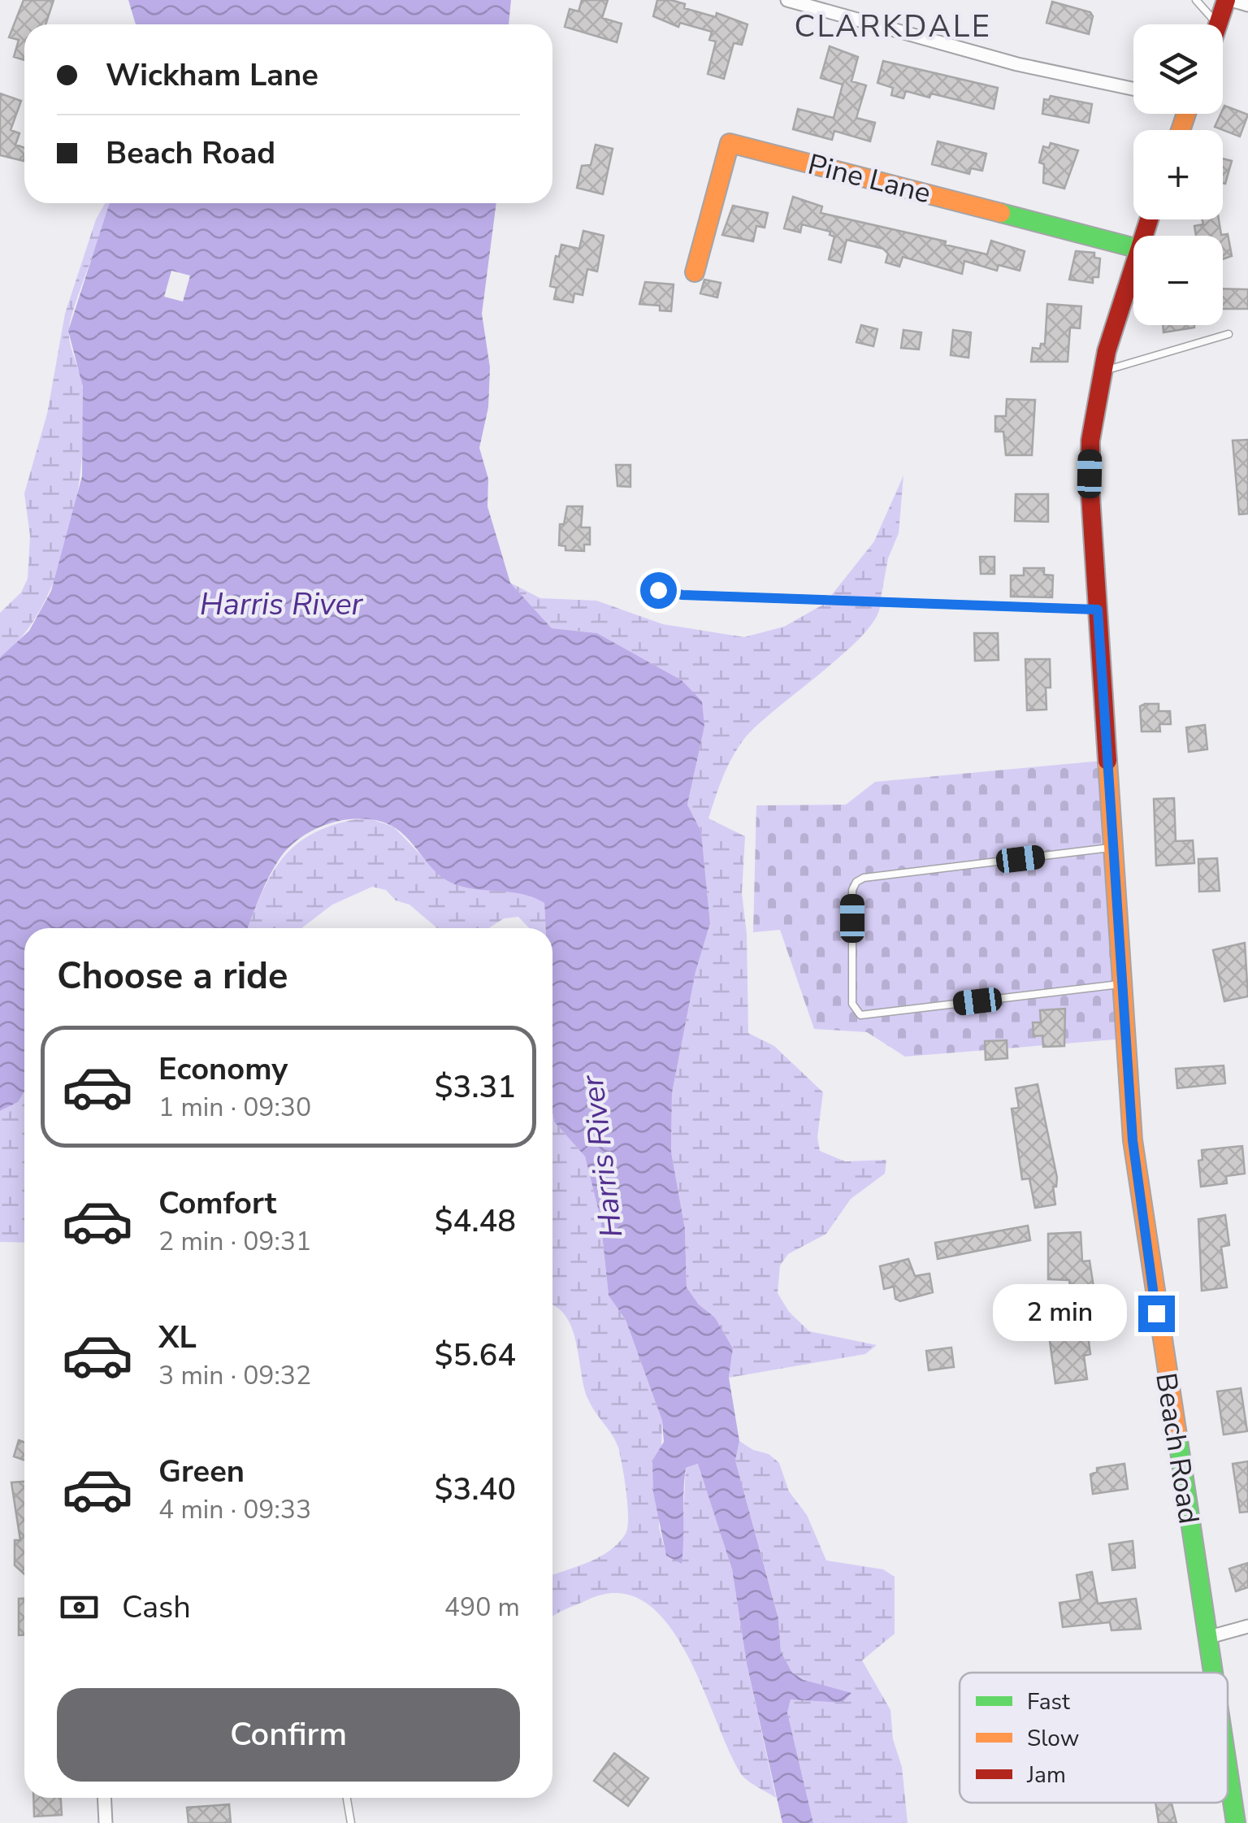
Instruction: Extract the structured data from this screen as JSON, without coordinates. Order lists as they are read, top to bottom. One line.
{"streets":{"street":["Pine Lane","Beach Road"]},"districts":["CLARKDALE"],"water":["Harris River"],"legend":["Fast","Slow","Jam"],"page":{"map_buttons":["+","−"],"banner":["Wickham Lane","Beach Road"],"heading":"Choose a ride","list":[{"name":"Economy","note":"1 min · 09:30","value":"$3.31"},{"name":"Comfort","note":"2 min · 09:31","value":"$4.48"},{"name":"XL","note":"3 min · 09:32","value":"$5.64"},{"name":"Green","note":"4 min · 09:33","value":"$3.40"}],"bubble":"2 min","pay":["Cash","490 m"],"buttons":"Confirm"}}
